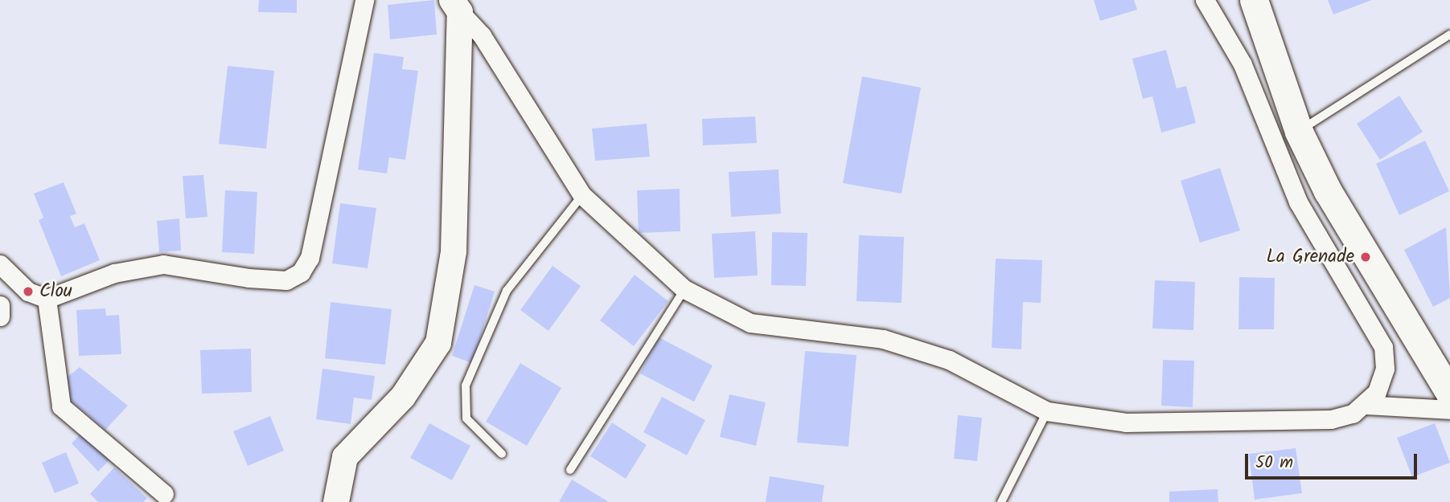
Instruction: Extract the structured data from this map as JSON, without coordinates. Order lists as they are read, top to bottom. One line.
{"places":["La Grenade","Clou"],"scale_bar":"50 m"}
